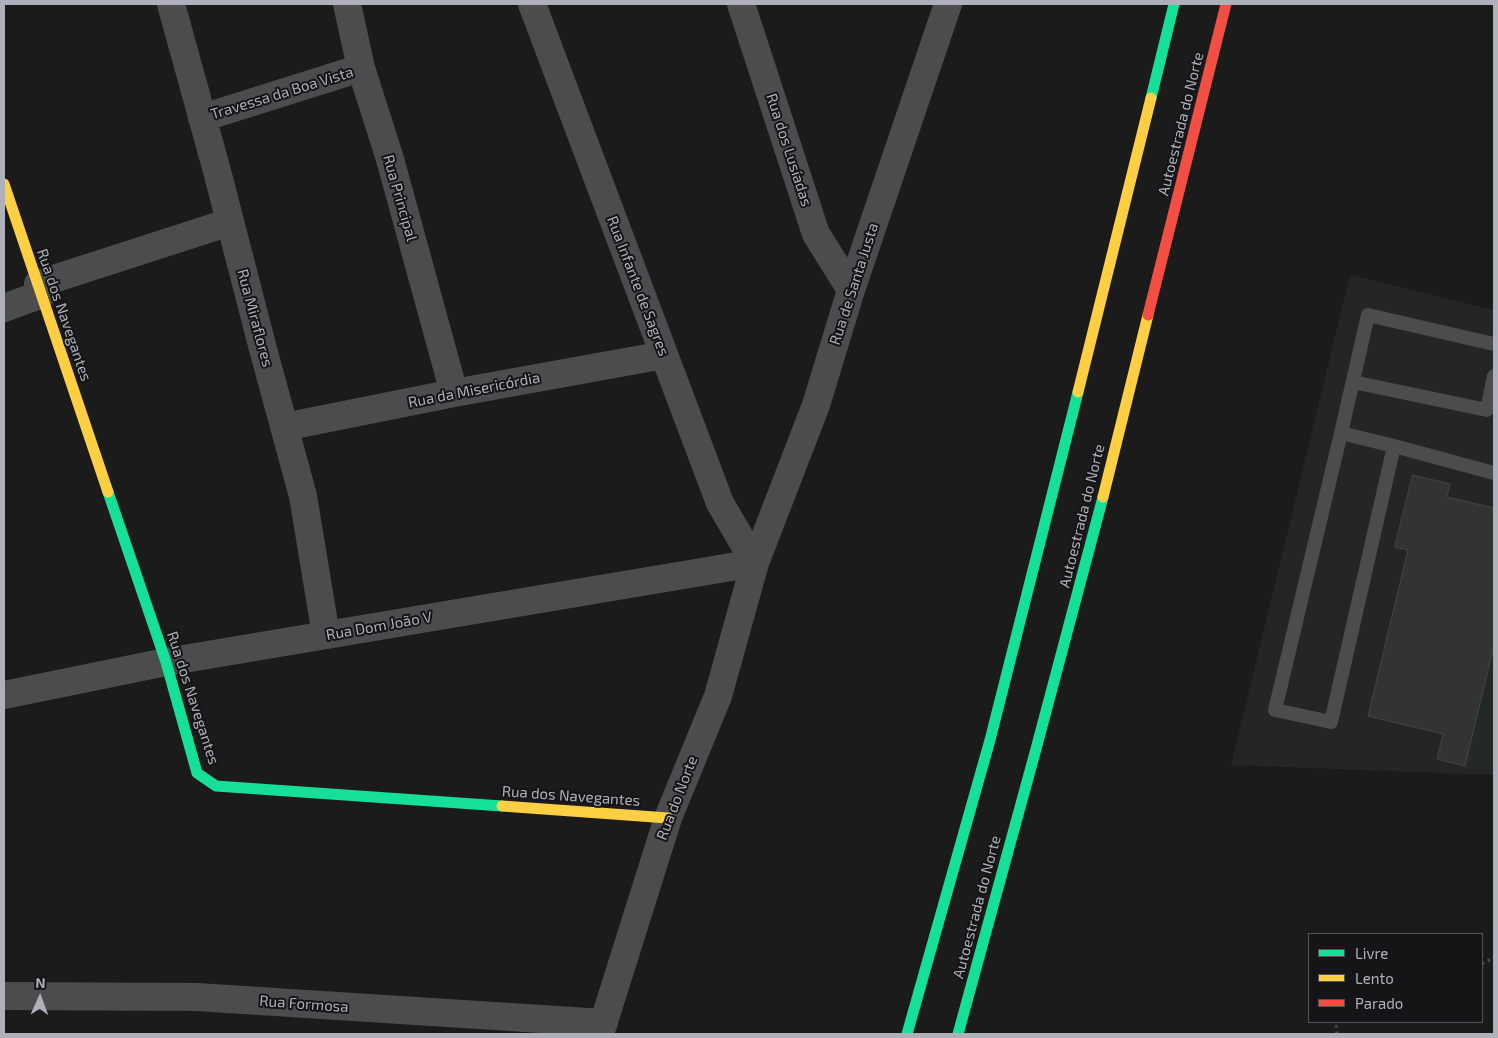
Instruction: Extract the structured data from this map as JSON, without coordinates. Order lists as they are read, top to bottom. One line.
{"streets":{"main road":["Autoestrada do Norte","Rua dos Navegantes"],"street":["Travessa da Boa Vista","Rua dos Lusíadas","Rua Principal","Rua de Santa Justa","Rua Infante de Sagres","Rua Miraflores","Rua da Misericórdia","Rua Dom João V","Rua do Norte","Rua Formosa"]},"crossings":[["Travessa da Boa Vista","Rua Principal"],["Travessa da Boa Vista","Rua Miraflores"],["Rua dos Lusíadas","Rua de Santa Justa"],["Rua Principal","Rua da Misericórdia"],["Rua de Santa Justa","Rua Infante de Sagres"],["Rua de Santa Justa","Rua Dom João V"],["Rua de Santa Justa","Rua do Norte"],["Rua Infante de Sagres","Rua da Misericórdia"],["Rua Infante de Sagres","Rua Dom João V"],["Rua Infante de Sagres","Rua do Norte"],["Rua dos Navegantes","Rua Dom João V"],["Rua dos Navegantes","Rua do Norte"],["Rua Miraflores","Rua da Misericórdia"],["Rua Miraflores","Rua Dom João V"],["Rua Dom João V","Rua do Norte"],["Rua do Norte","Rua Formosa"]],"legend":["Livre","Lento","Parado"],"north":"top"}
